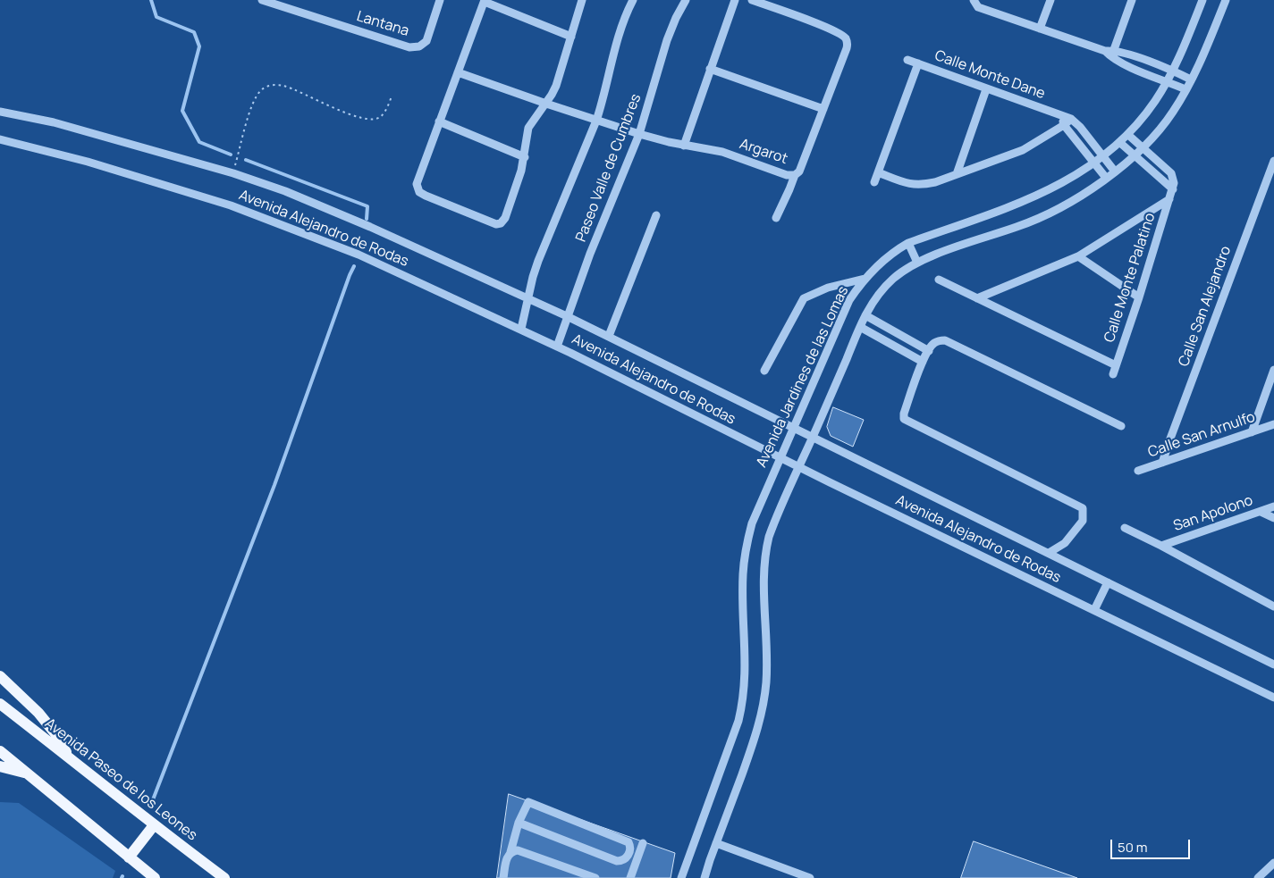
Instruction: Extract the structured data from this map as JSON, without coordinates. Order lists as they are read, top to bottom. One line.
{"streets":{"main road":["Avenida Paseo de los Leones"],"street":["Lantana","Calle Monte Dane","Argarot","Paseo Valle de Cumbres","Avenida Alejandro de Rodas","Calle Monte Palatino","Calle San Alejandro","Avenida Jardines de las Lomas","Calle San Arnulfo","San Apolono"]},"crossings":[["Calle Monte Dane","Avenida Jardines de las Lomas"],["Argarot","Paseo Valle de Cumbres"],["Paseo Valle de Cumbres","Avenida Alejandro de Rodas"],["Avenida Alejandro de Rodas","Avenida Jardines de las Lomas"],["Calle San Alejandro","Calle San Arnulfo"]],"scale_bar":"50 m"}
